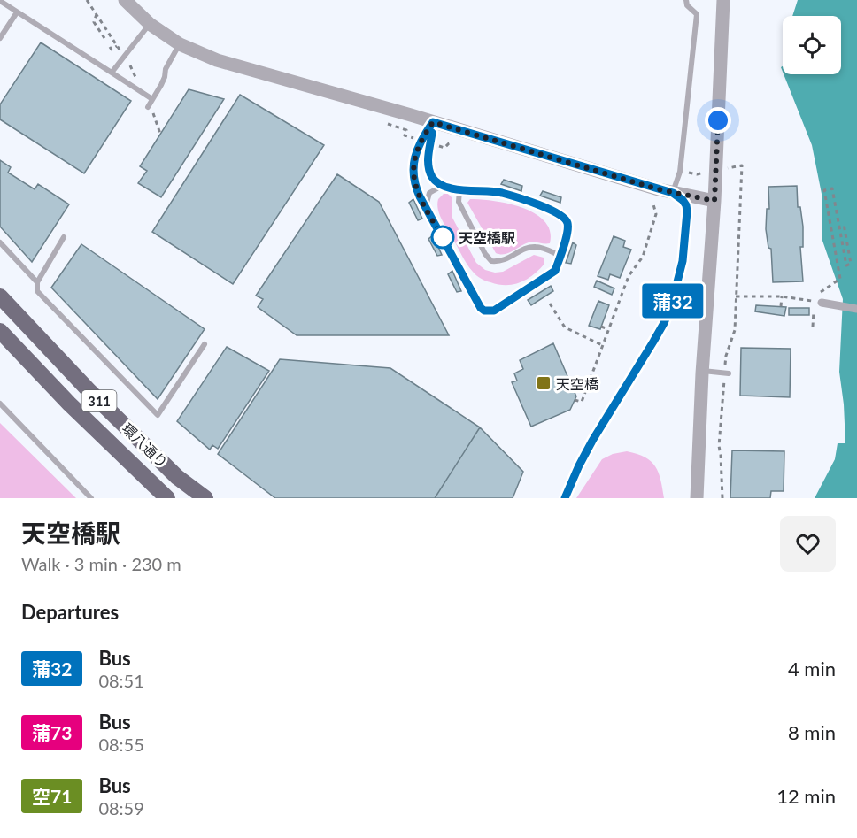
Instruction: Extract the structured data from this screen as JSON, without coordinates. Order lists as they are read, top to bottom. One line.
{"streets":{"main road":["311","環八通り"]},"places":{"other":["天空橋駅"],"transit":["天空橋"]},"lines":["bus line 蒲32"],"page":{"on_map":"蒲32","heading":[["天空橋駅","Walk · 3 min · 230 m"],"Departures"],"list":[{"mark":"蒲32","name":"Bus","note":"08:51","value":"4 min"},{"mark":"蒲73","name":"Bus","note":"08:55","value":"8 min"},{"mark":"空71","name":"Bus","note":"08:59","value":"12 min"}]}}
